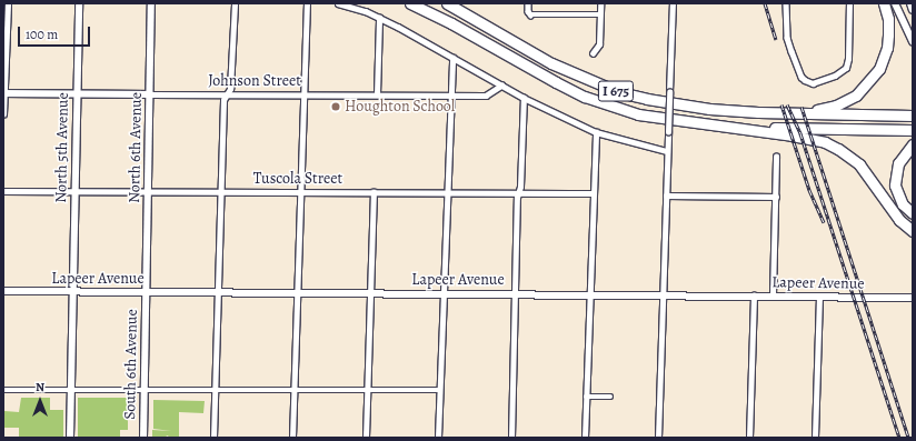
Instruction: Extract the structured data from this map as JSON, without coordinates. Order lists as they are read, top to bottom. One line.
{"streets":{"highway":["I 675"],"street":["Johnson Street","North 5th Avenue","North 6th Avenue","Tuscola Street","Lapeer Avenue","South 6th Avenue"]},"crossings":[["Johnson Street","North 5th Avenue"],["Johnson Street","North 6th Avenue"],["North 5th Avenue","Tuscola Street"],["North 5th Avenue","Lapeer Avenue"],["North 6th Avenue","Tuscola Street"],["North 6th Avenue","Lapeer Avenue"],["North 6th Avenue","South 6th Avenue"],["Lapeer Avenue","South 6th Avenue"]],"places":["Houghton School"],"scale_bar":"100 m","north":"top"}
